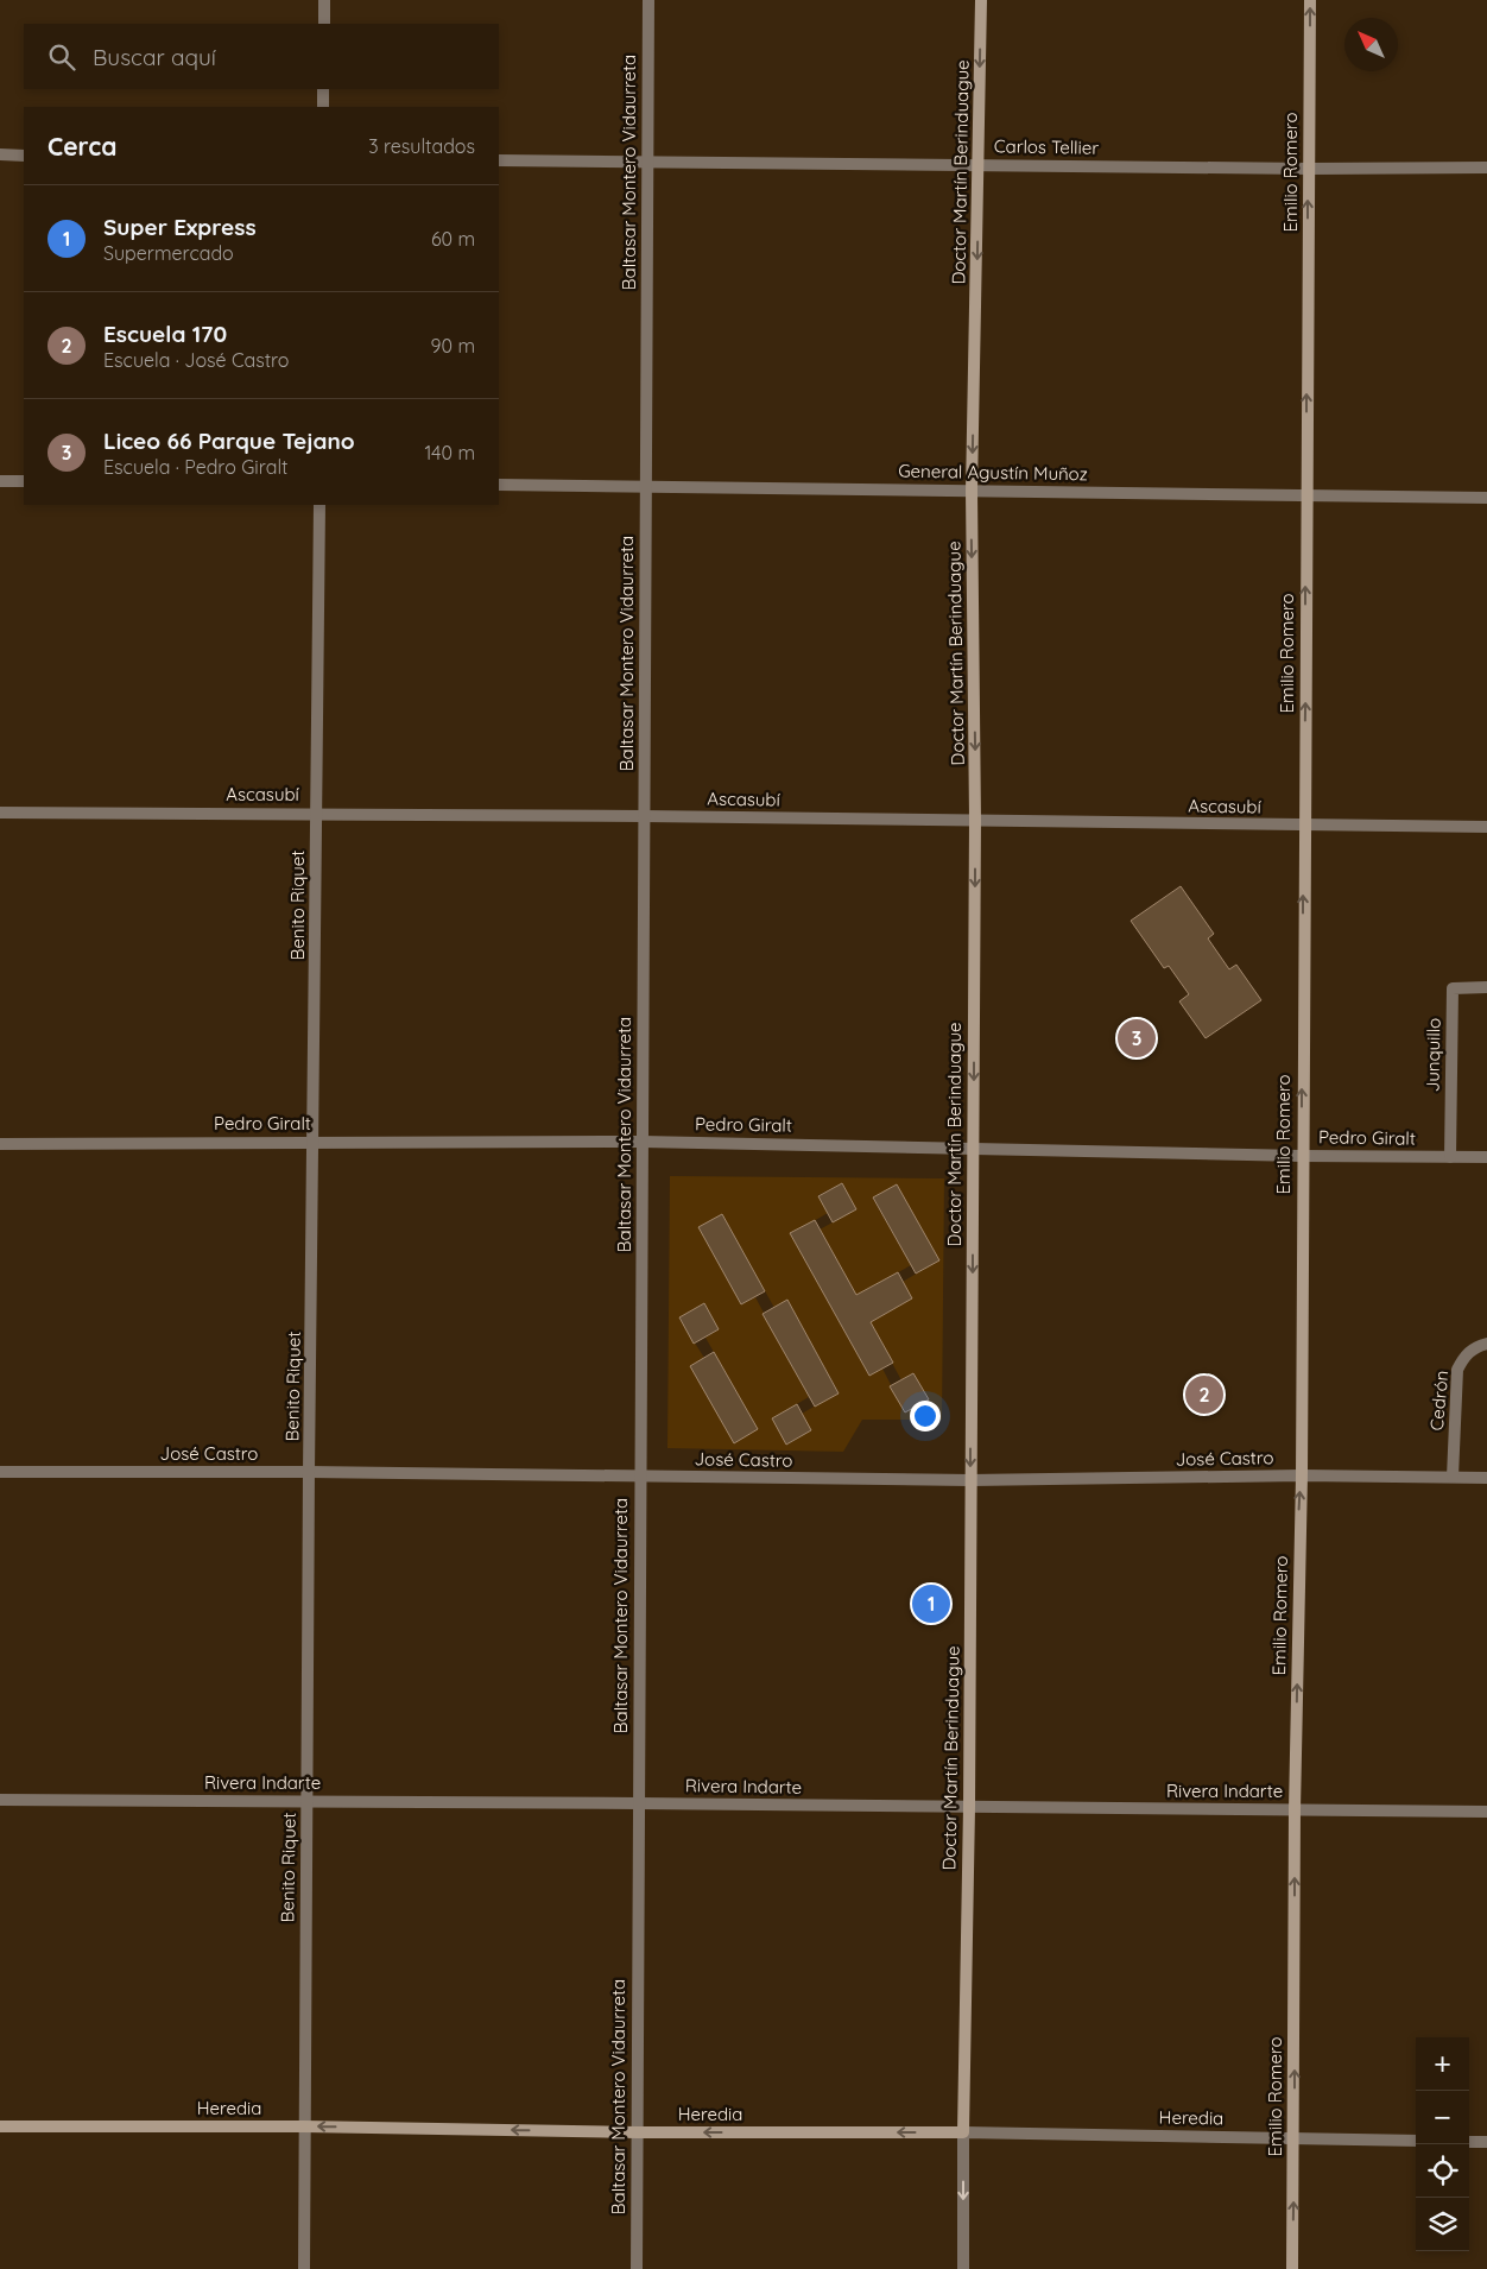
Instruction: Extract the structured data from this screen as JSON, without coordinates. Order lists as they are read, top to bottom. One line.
{"streets":{"street":["Carlos Tellier","Baltasar Montero Vidaurreta","Doctor Martín Berinduague","Emilio Romero","General Agustín Muñoz","Ascasubí","Benito Riquet","Junquillo","Pedro Giralt","Cedrón","José Castro","Rivera Indarte","Heredia"]},"crossings":[["Carlos Tellier","Baltasar Montero Vidaurreta"],["Carlos Tellier","Doctor Martín Berinduague"],["Carlos Tellier","Emilio Romero"],["Baltasar Montero Vidaurreta","General Agustín Muñoz"],["Baltasar Montero Vidaurreta","Ascasubí"],["Baltasar Montero Vidaurreta","Pedro Giralt"],["Baltasar Montero Vidaurreta","José Castro"],["Baltasar Montero Vidaurreta","Rivera Indarte"],["Baltasar Montero Vidaurreta","Heredia"],["Doctor Martín Berinduague","General Agustín Muñoz"],["Doctor Martín Berinduague","Ascasubí"],["Doctor Martín Berinduague","Pedro Giralt"],["Doctor Martín Berinduague","José Castro"],["Doctor Martín Berinduague","Rivera Indarte"],["Doctor Martín Berinduague","Heredia"],["Emilio Romero","General Agustín Muñoz"],["Emilio Romero","Ascasubí"],["Emilio Romero","Pedro Giralt"],["Emilio Romero","José Castro"],["Emilio Romero","Rivera Indarte"],["Emilio Romero","Heredia"],["Ascasubí","Benito Riquet"],["Benito Riquet","Pedro Giralt"],["Benito Riquet","José Castro"],["Benito Riquet","Rivera Indarte"],["Benito Riquet","Heredia"],["Junquillo","Pedro Giralt"],["Cedrón","José Castro"]],"one_way":["Doctor Martín Berinduague","Emilio Romero","Heredia"],"north":"top left","page":{"search":"Buscar aquí","heading":["Cerca","3 resultados"],"list":[{"mark":"1","name":"Super Express","note":"Supermercado","value":"60 m"},{"mark":"2","name":"Escuela 170","note":"Escuela · José Castro","value":"90 m"},{"mark":"3","name":"Liceo 66 Parque Tejano","note":"Escuela · Pedro Giralt","value":"140 m"}],"pins":["3","2","1"],"map_buttons":["+","−"]}}
